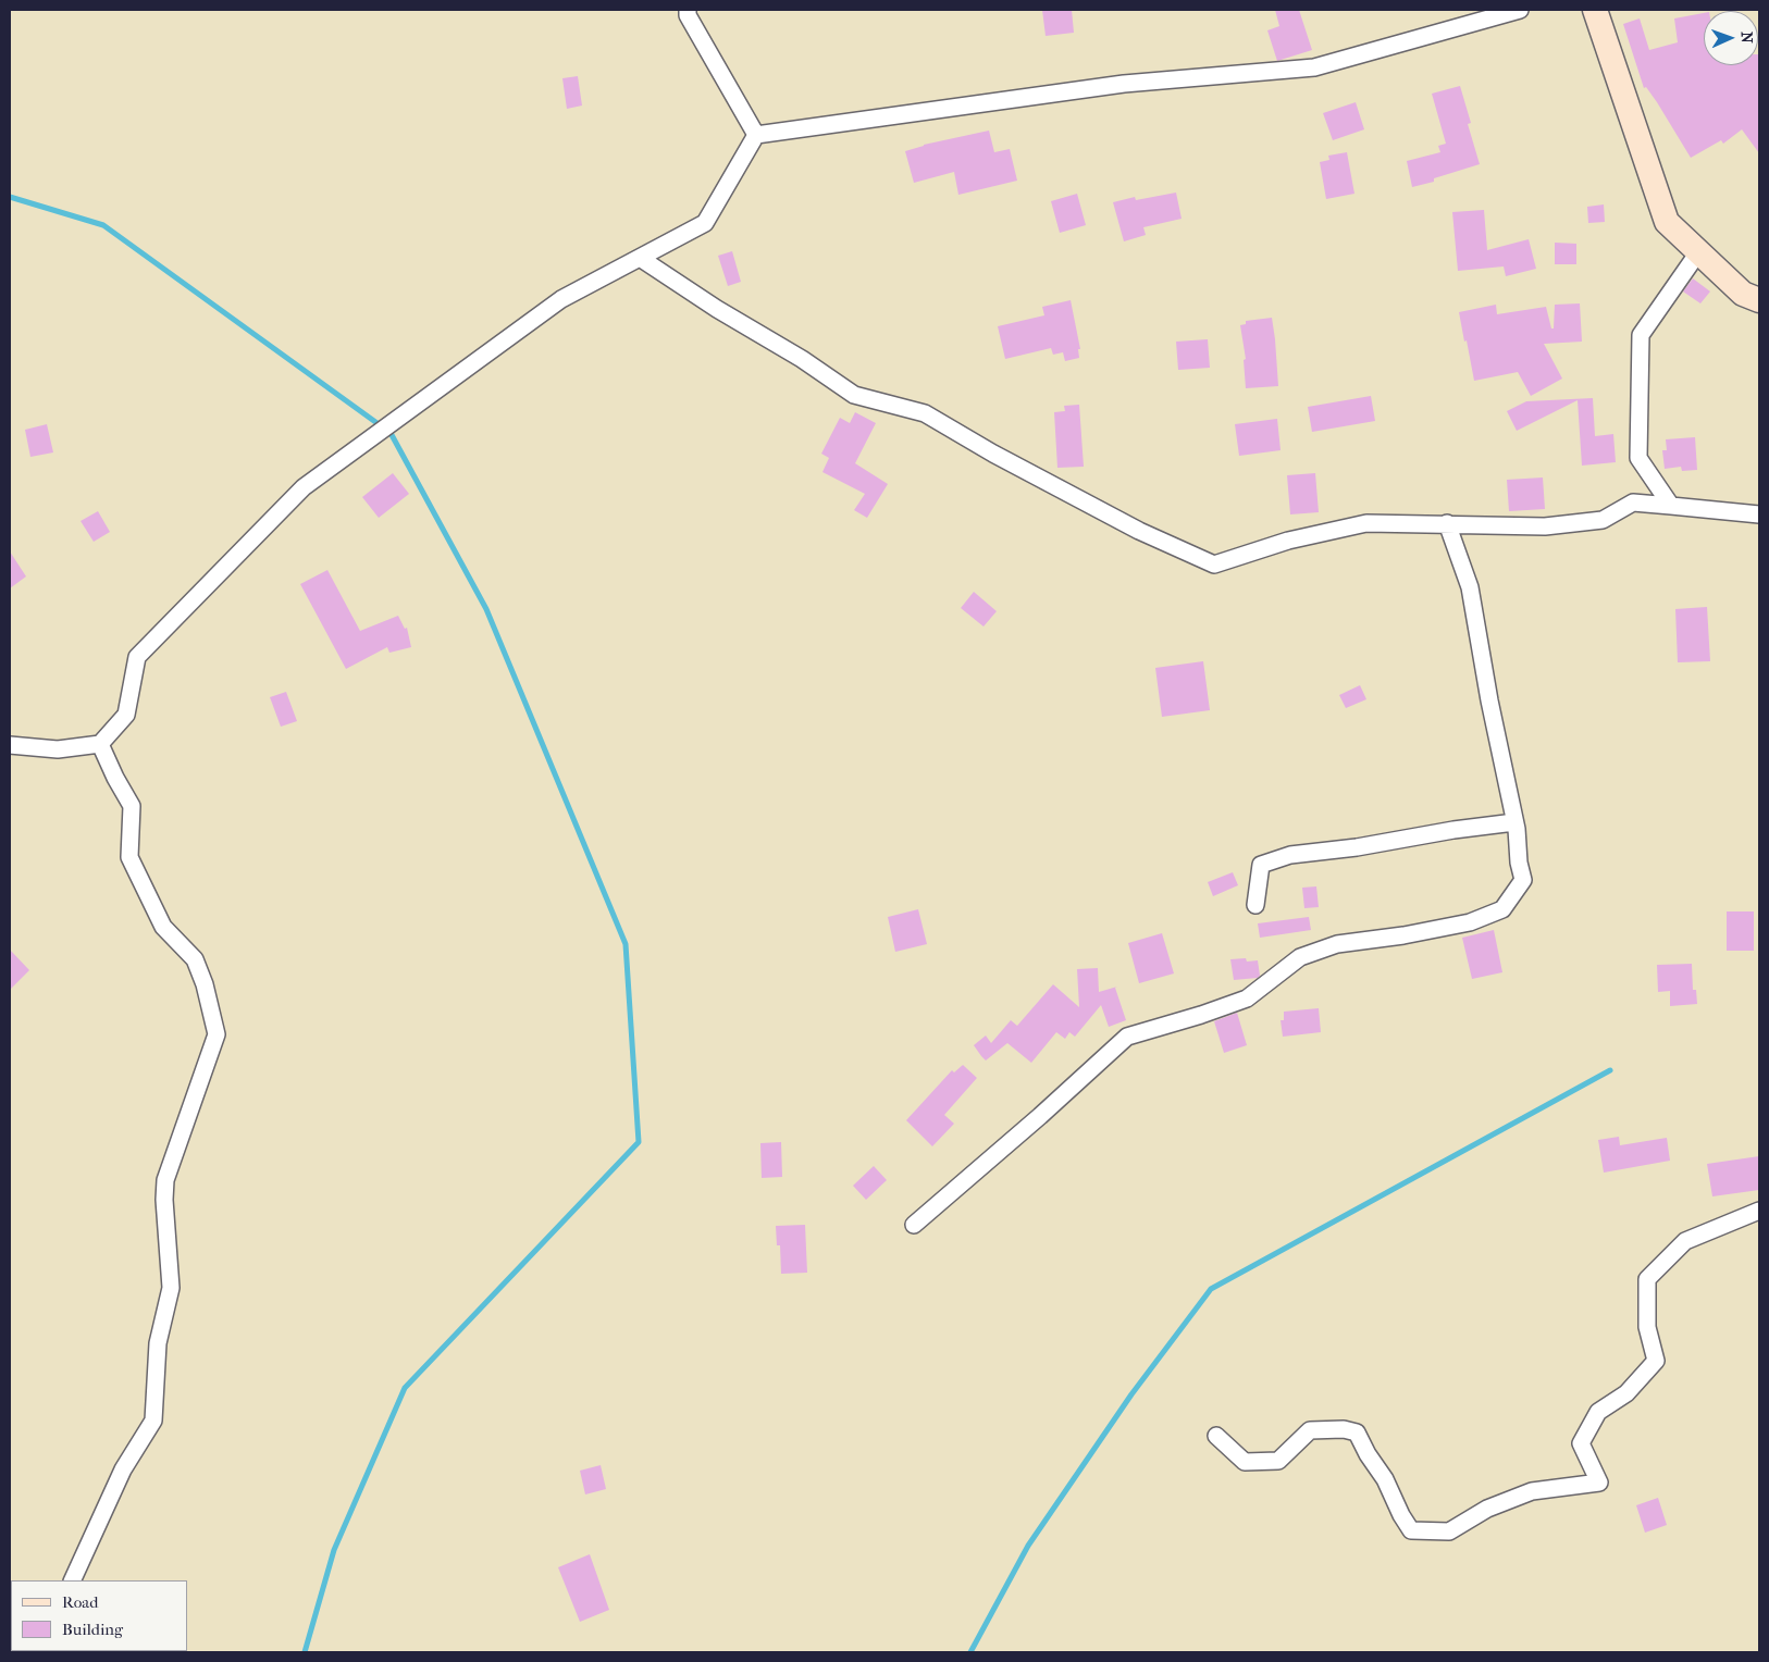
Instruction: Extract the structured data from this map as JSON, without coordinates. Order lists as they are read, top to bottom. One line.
{"legend":["Road","Building"],"north":"right"}
